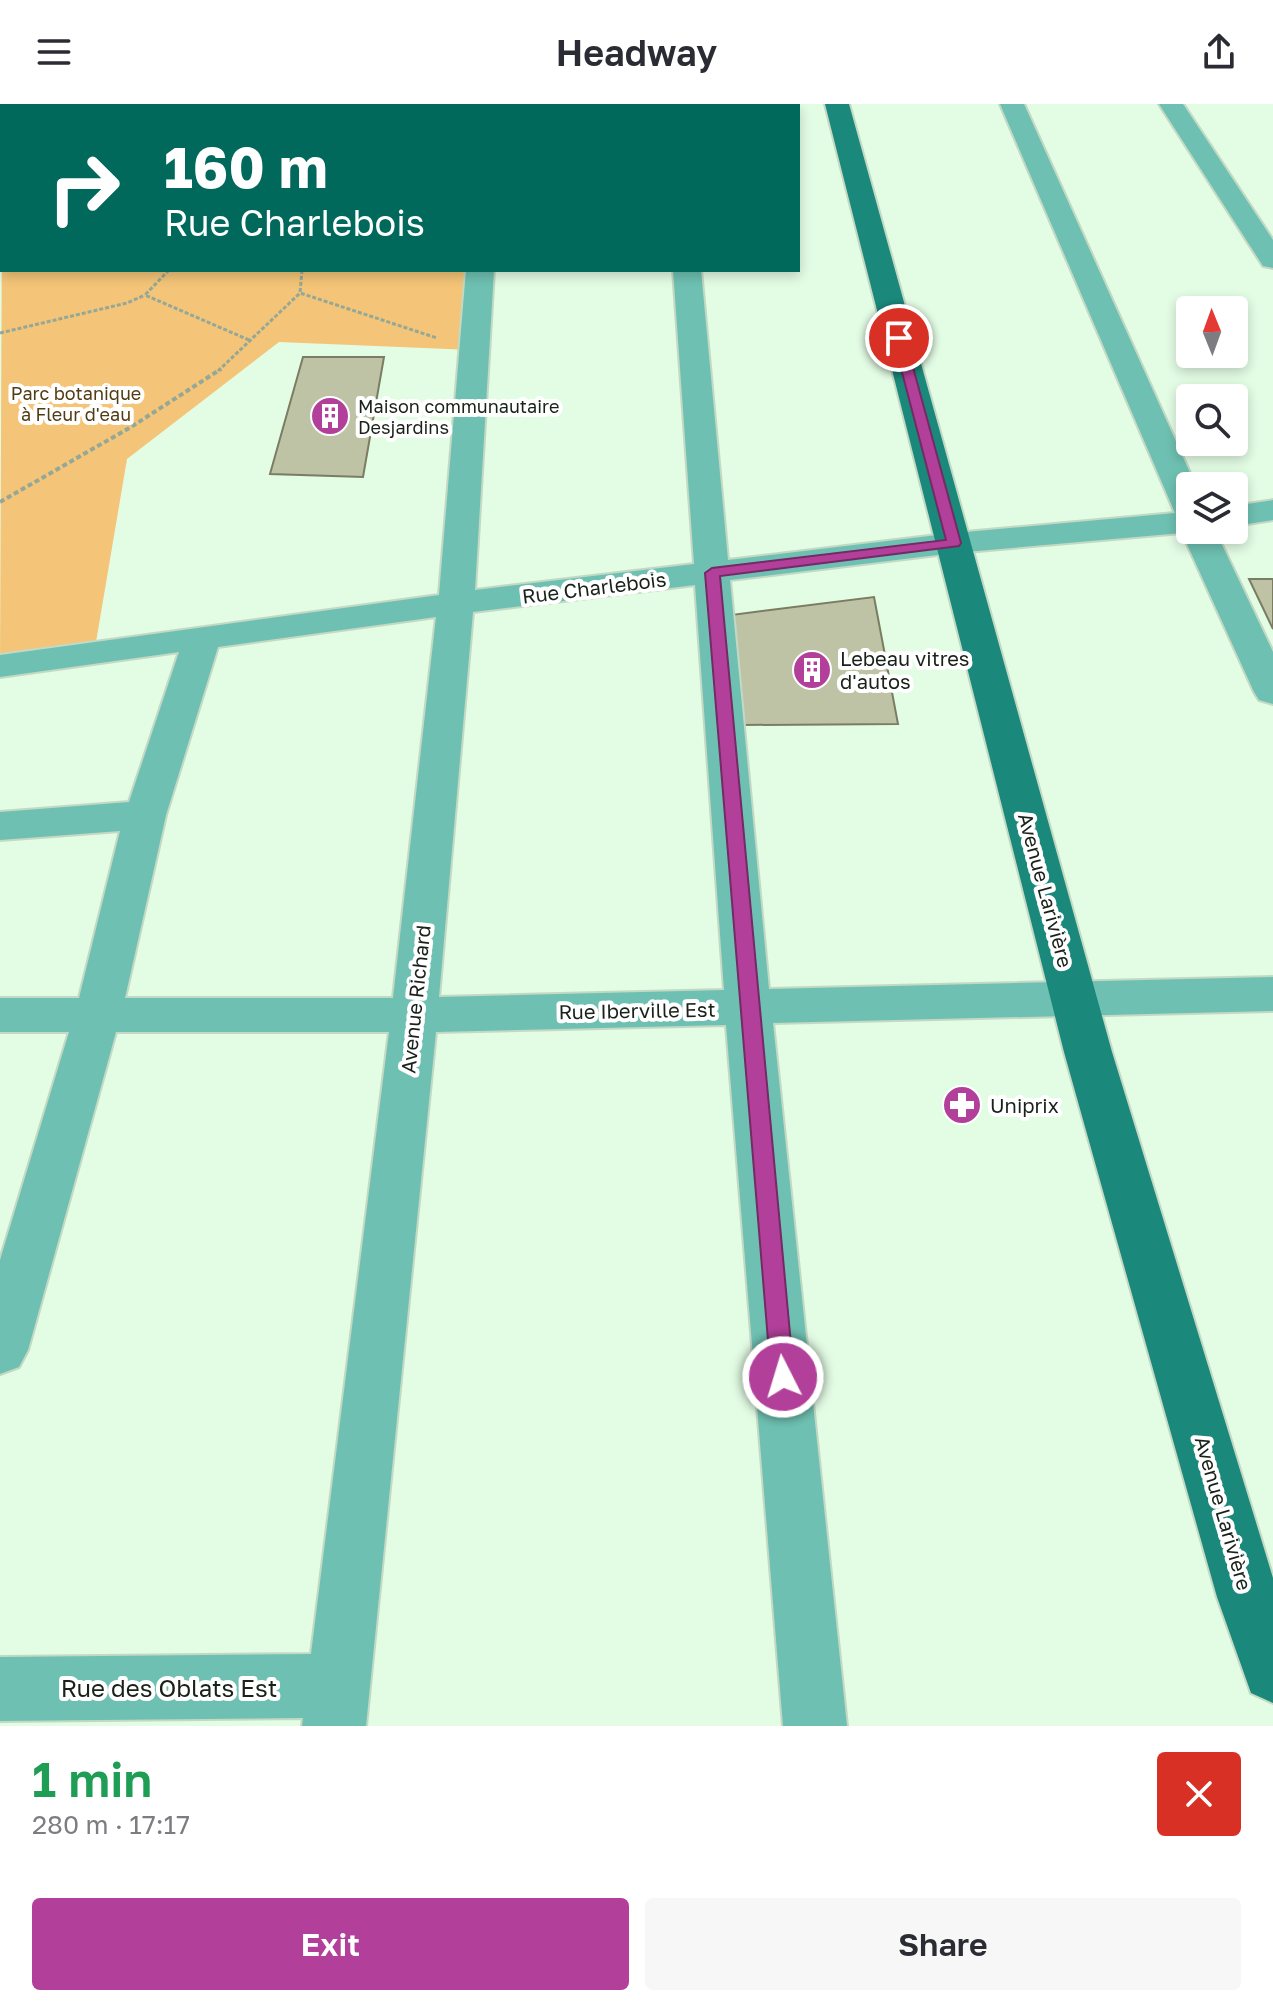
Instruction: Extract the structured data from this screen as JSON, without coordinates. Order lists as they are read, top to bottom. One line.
{"streets":{"main road":["Avenue Larivière"],"street":["Rue Charlebois","Avenue Richard","Rue Iberville Est","Rue des Oblats Est"]},"crossings":[["Rue Charlebois","Avenue Larivière"],["Rue Charlebois","Avenue Richard"],["Avenue Larivière","Rue Iberville Est"],["Avenue Richard","Rue Iberville Est"],["Avenue Richard","Rue des Oblats Est"]],"parks":["Parc botanique à Fleur d'eau"],"places":{"building":["Maison communautaire Desjardins","Lebeau vitres d'autos"],"pharmacy":["Uniprix"]},"north":"top","page":{"header":"Headway","turn":["160 m","Rue Charlebois"],"heading":["1 min","280 m · 17:17"],"buttons":["Exit","Share"]}}
